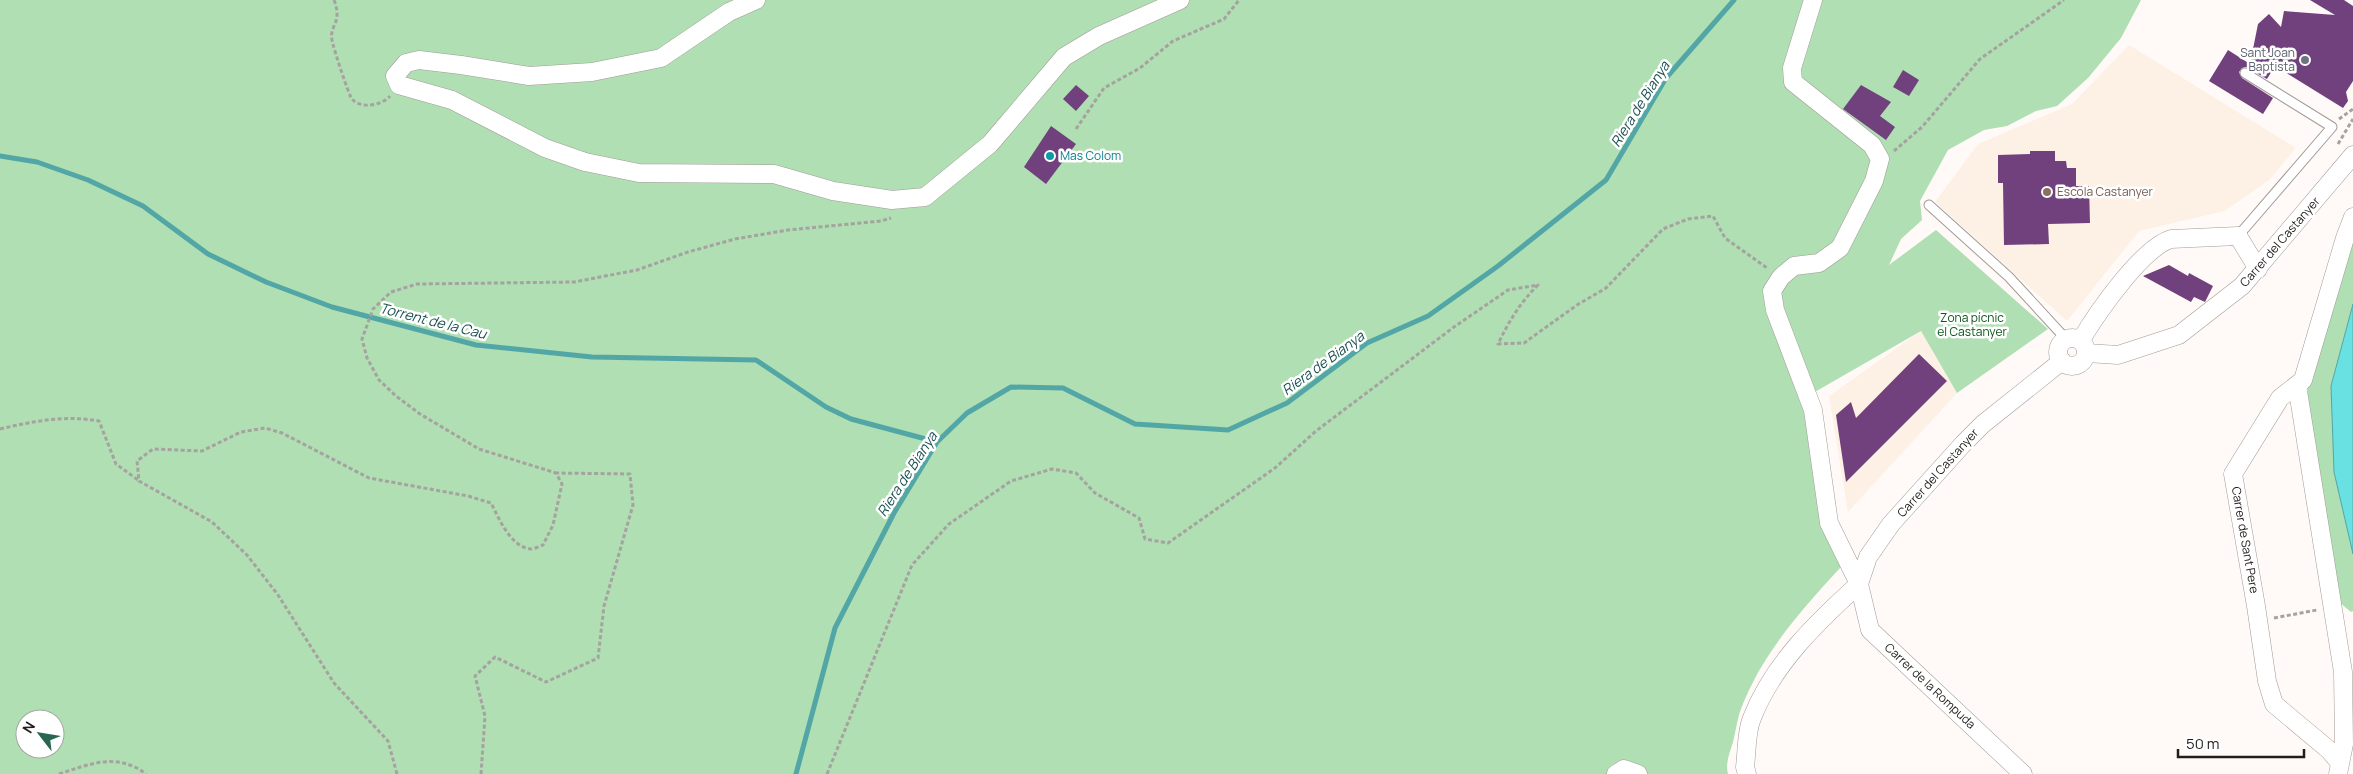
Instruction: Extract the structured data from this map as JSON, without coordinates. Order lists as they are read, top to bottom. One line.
{"streets":{"street":["Carrer del Castanyer","Carrer de Sant Pere","Carrer de la Rompuda"]},"crossings":[["Carrer del Castanyer","Carrer de la Rompuda"]],"water":["Riera de Bianya","Torrent de la Cau"],"parks":["Zona pícnic el Castanyer"],"places":["Sant Joan Baptista","Mas Colom","Escola Castanyer"],"scale_bar":"50 m","north":"top left"}
